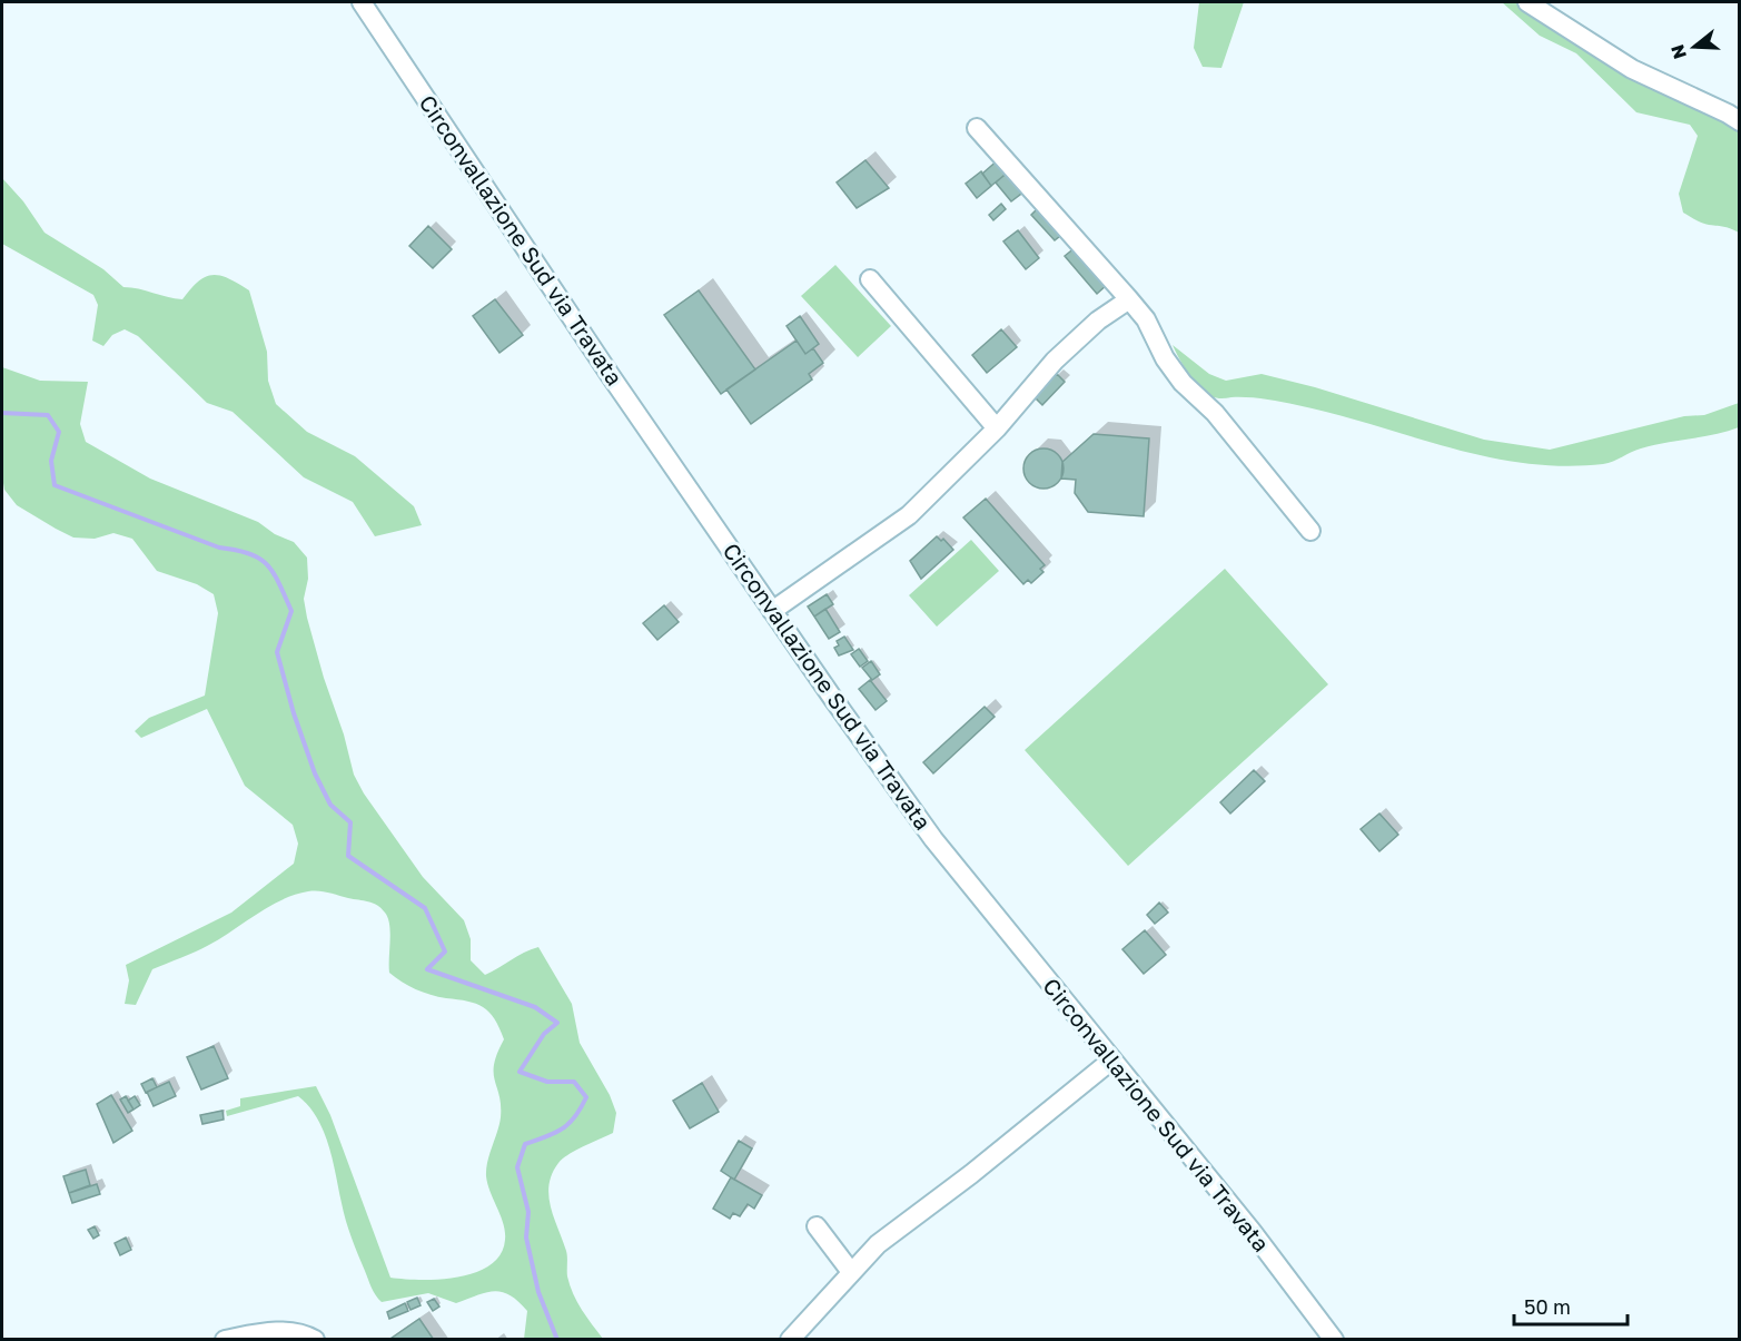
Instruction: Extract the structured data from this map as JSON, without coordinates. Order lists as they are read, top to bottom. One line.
{"streets":{"street":["Circonvallazione Sud via Travata"]},"scale_bar":"50 m","north":"left"}
